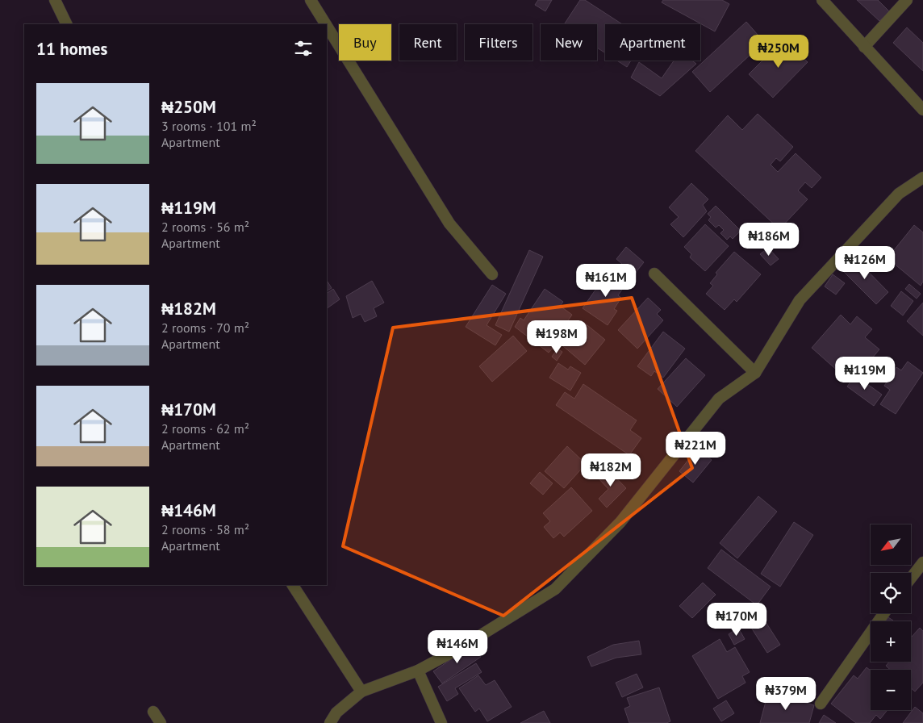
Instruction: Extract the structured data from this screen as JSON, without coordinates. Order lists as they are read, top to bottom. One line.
{"north":"bottom left","page":{"chip":["Buy","Rent","Filters","New","Apartment"],"heading":"11 homes","price":["₦250M","₦186M","₦126M","₦161M","₦198M","₦119M","₦221M","₦182M","₦170M","₦146M","₦379M"],"list":[{"name":"₦250M","note":"3 rooms · 101 m² · Apartment"},{"name":"₦119M","note":"2 rooms · 56 m² · Apartment"},{"name":"₦182M","note":"2 rooms · 70 m² · Apartment"},{"name":"₦170M","note":"2 rooms · 62 m² · Apartment"},{"name":"₦146M","note":"2 rooms · 58 m² · Apartment"}],"map_buttons":["+","−"]}}
